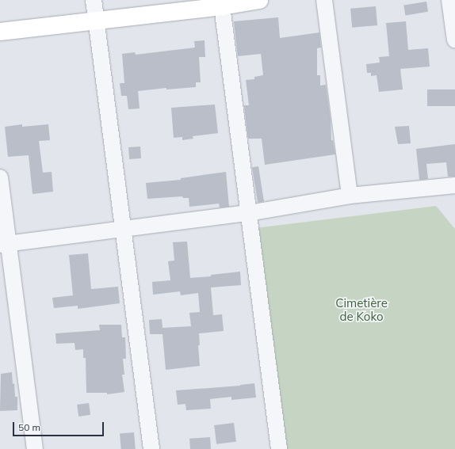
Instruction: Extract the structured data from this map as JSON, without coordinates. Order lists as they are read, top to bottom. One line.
{"parks":["Cimetière de Koko"],"scale_bar":"50 m"}
